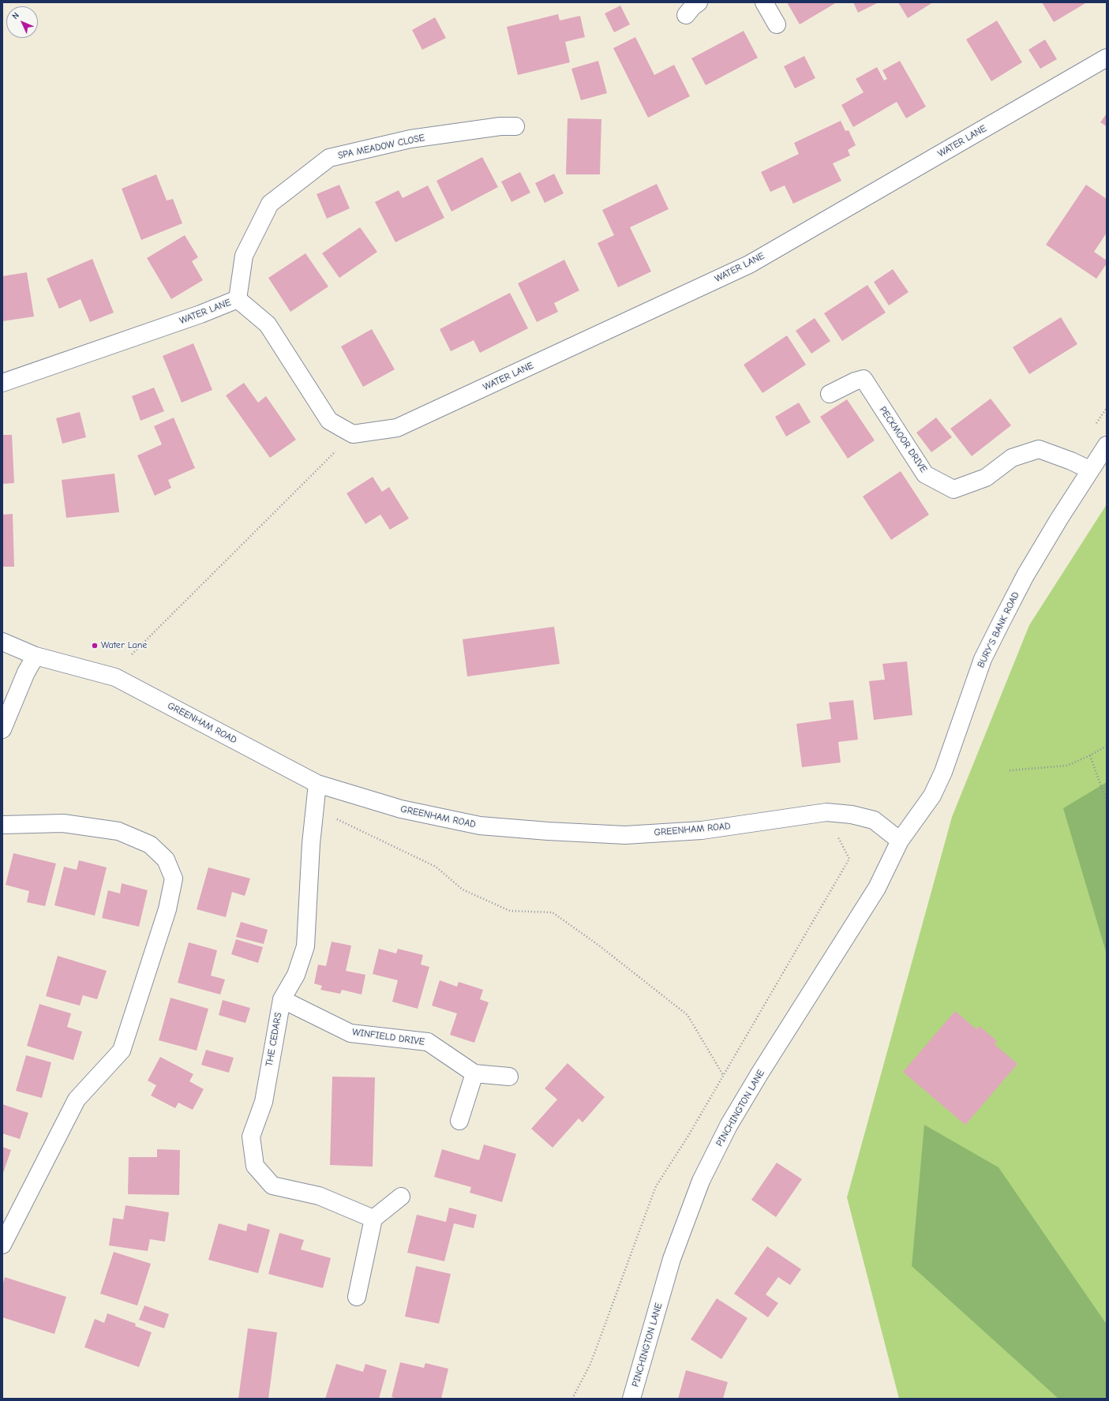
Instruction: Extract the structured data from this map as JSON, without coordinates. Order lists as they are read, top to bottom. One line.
{"streets":{"street":["WATER LANE","SPA MEADOW CLOSE","PECKMOOR DRIVE","BURY'S BANK ROAD","GREENHAM ROAD","WINFIELD DRIVE","THE CEDARS","PINCHINGTON LANE"]},"crossings":[["WATER LANE","SPA MEADOW CLOSE"],["PECKMOOR DRIVE","BURY'S BANK ROAD"],["BURY'S BANK ROAD","GREENHAM ROAD"],["BURY'S BANK ROAD","PINCHINGTON LANE"],["GREENHAM ROAD","THE CEDARS"],["GREENHAM ROAD","PINCHINGTON LANE"],["WINFIELD DRIVE","THE CEDARS"]],"places":["Water Lane"],"north":"top left"}
